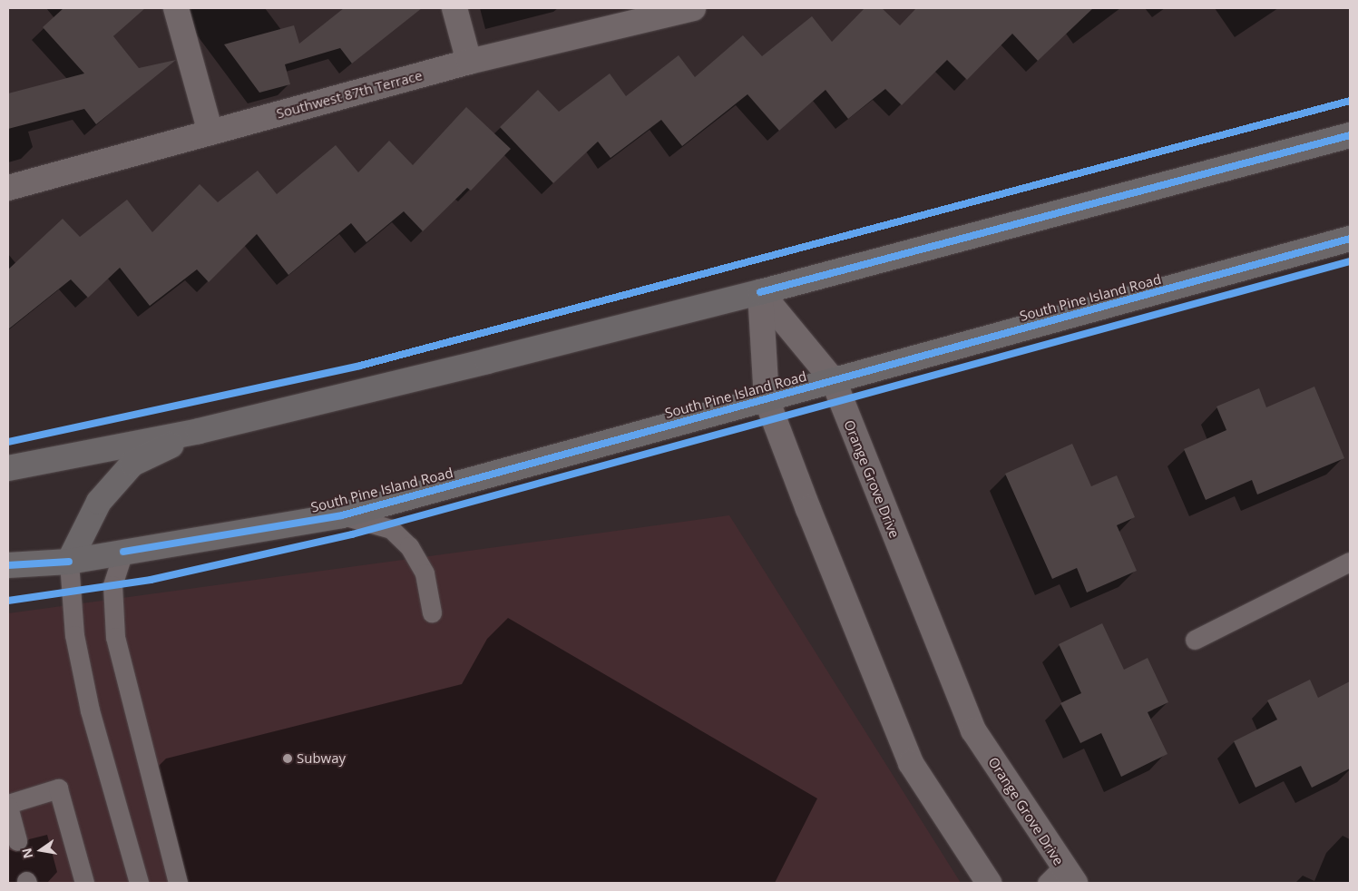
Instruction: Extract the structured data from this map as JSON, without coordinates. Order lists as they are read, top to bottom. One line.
{"streets":{"main road":["South Pine Island Road"],"street":["Southwest 87th Terrace","Orange Grove Drive"]},"crossings":[["South Pine Island Road","Orange Grove Drive"]],"places":["Subway"],"north":"left"}
